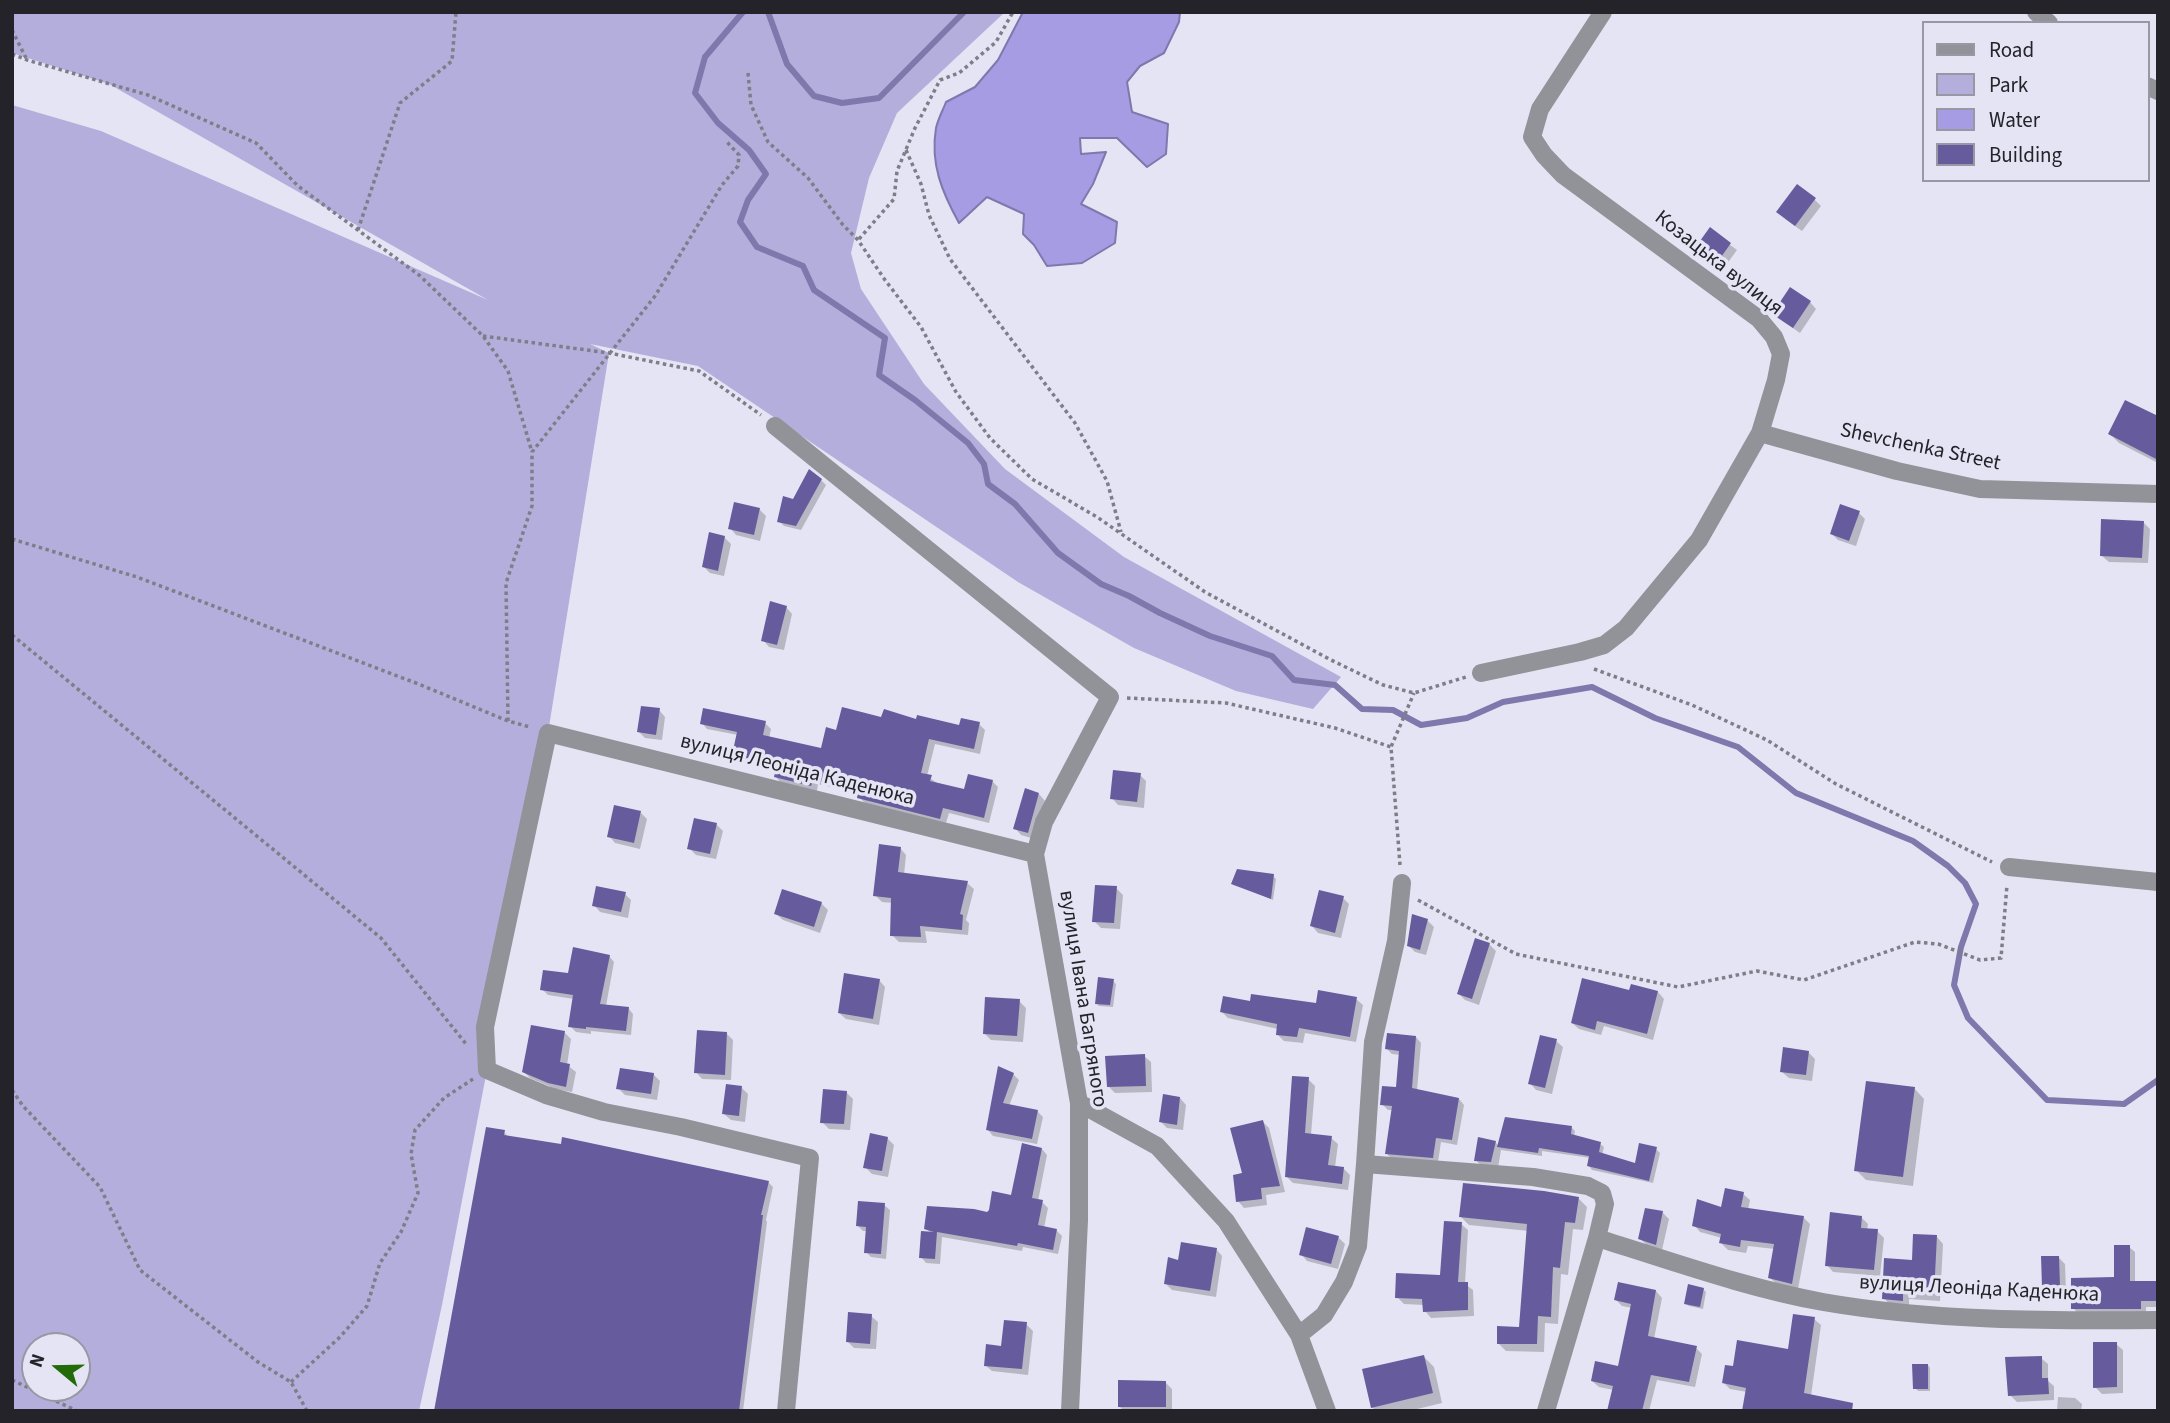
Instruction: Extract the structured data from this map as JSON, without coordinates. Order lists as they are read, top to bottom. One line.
{"streets":{"street":["Козацька вулиця","Shevchenka Street","вулиця Леоніда Каденюка","вулиця Івана Багряного"]},"crossings":[["Козацька вулиця","Shevchenka Street"],["вулиця Леоніда Каденюка","вулиця Івана Багряного"]],"legend":["Road","Park","Water","Building"],"north":"left"}
